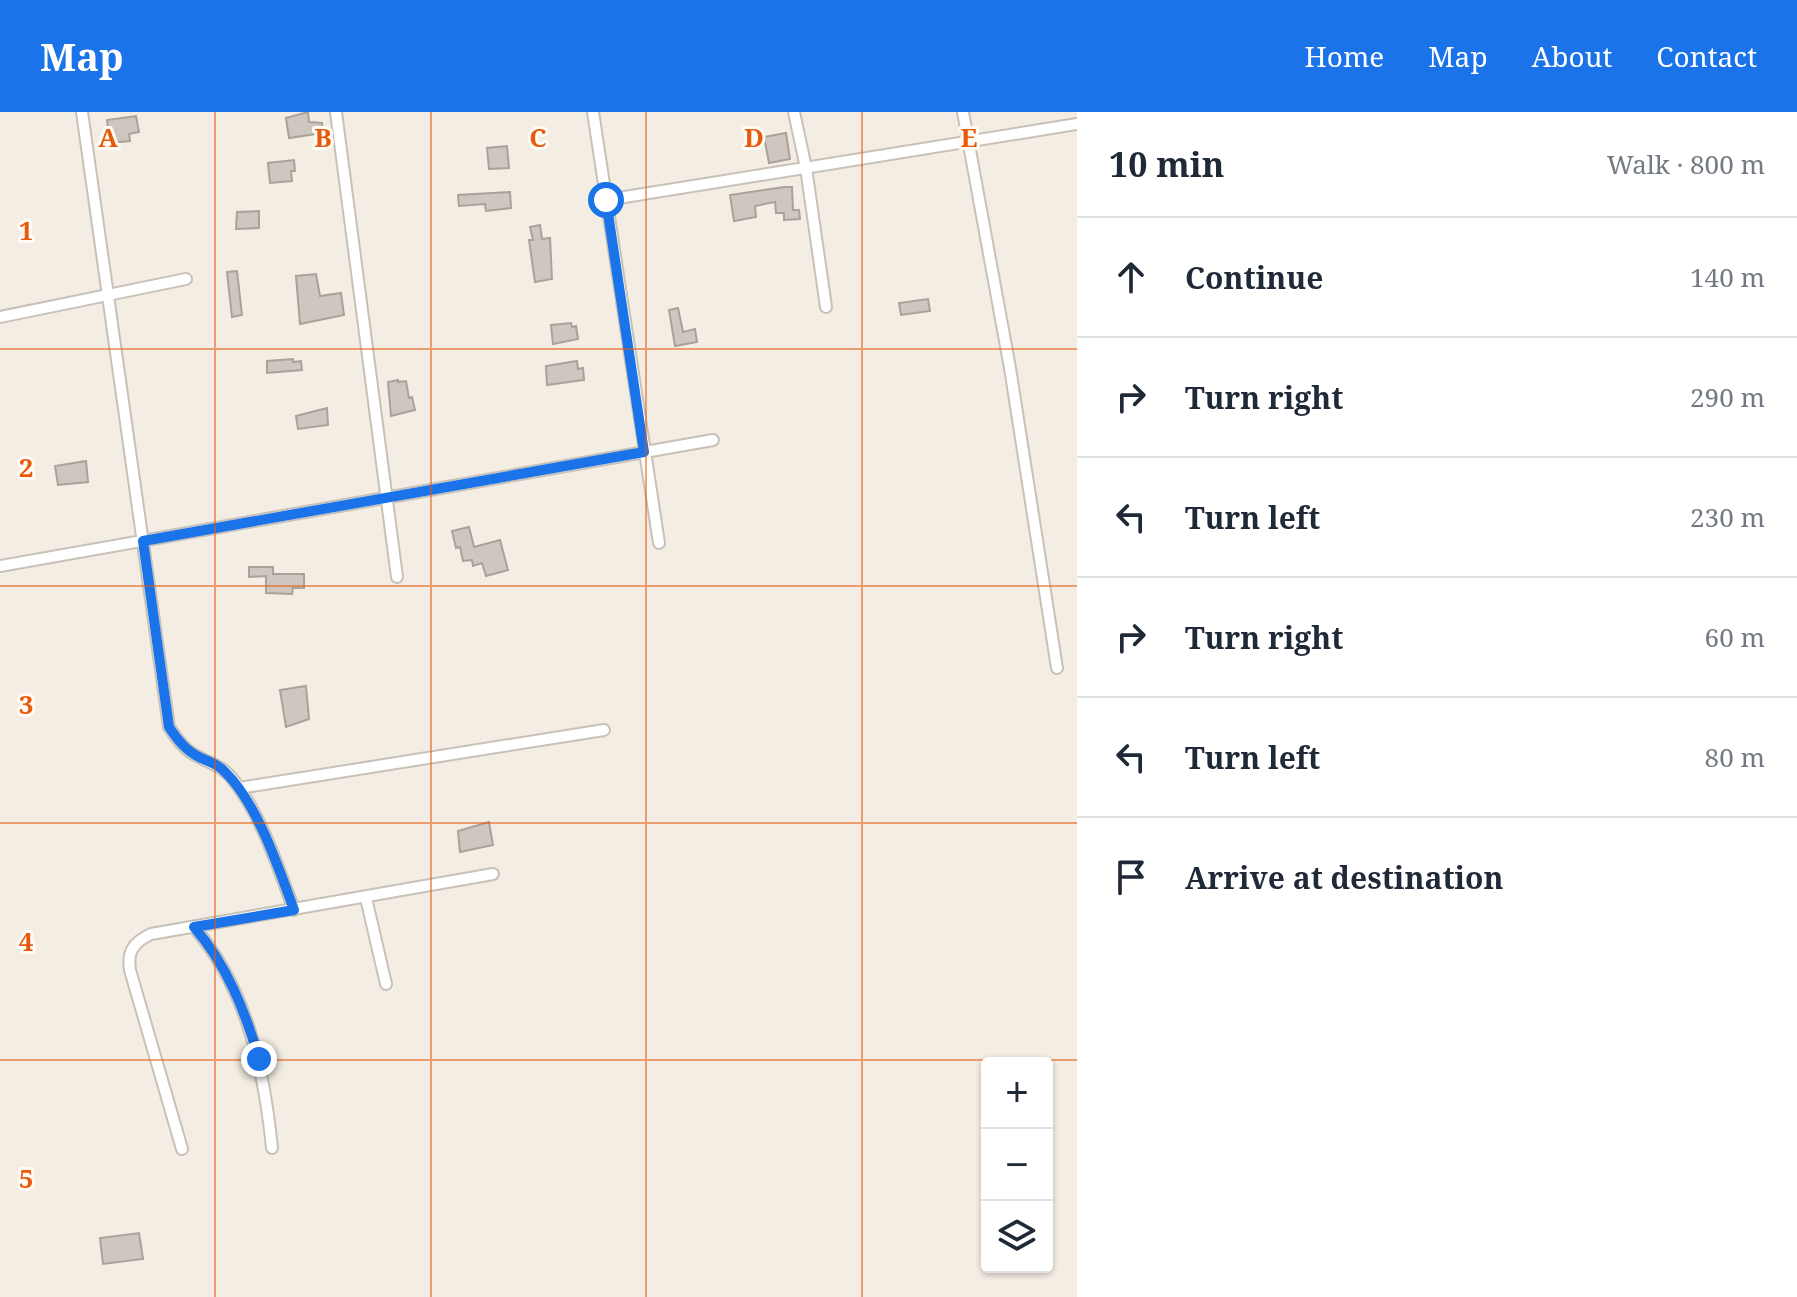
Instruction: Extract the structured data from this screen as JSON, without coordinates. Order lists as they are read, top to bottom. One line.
{"page":{"header":"Map","nav":["Home","Map","About","Contact"],"heading":["10 min","Walk · 800 m"],"list":[["Continue","140 m"],["Turn right","290 m"],["Turn left","230 m"],["Turn right","60 m"],["Turn left","80 m"],"Arrive at destination"],"map_buttons":["+","−"]},"grid":{"columns":["A","B","C","D","E"],"rows":["1","2","3","4","5"]}}
